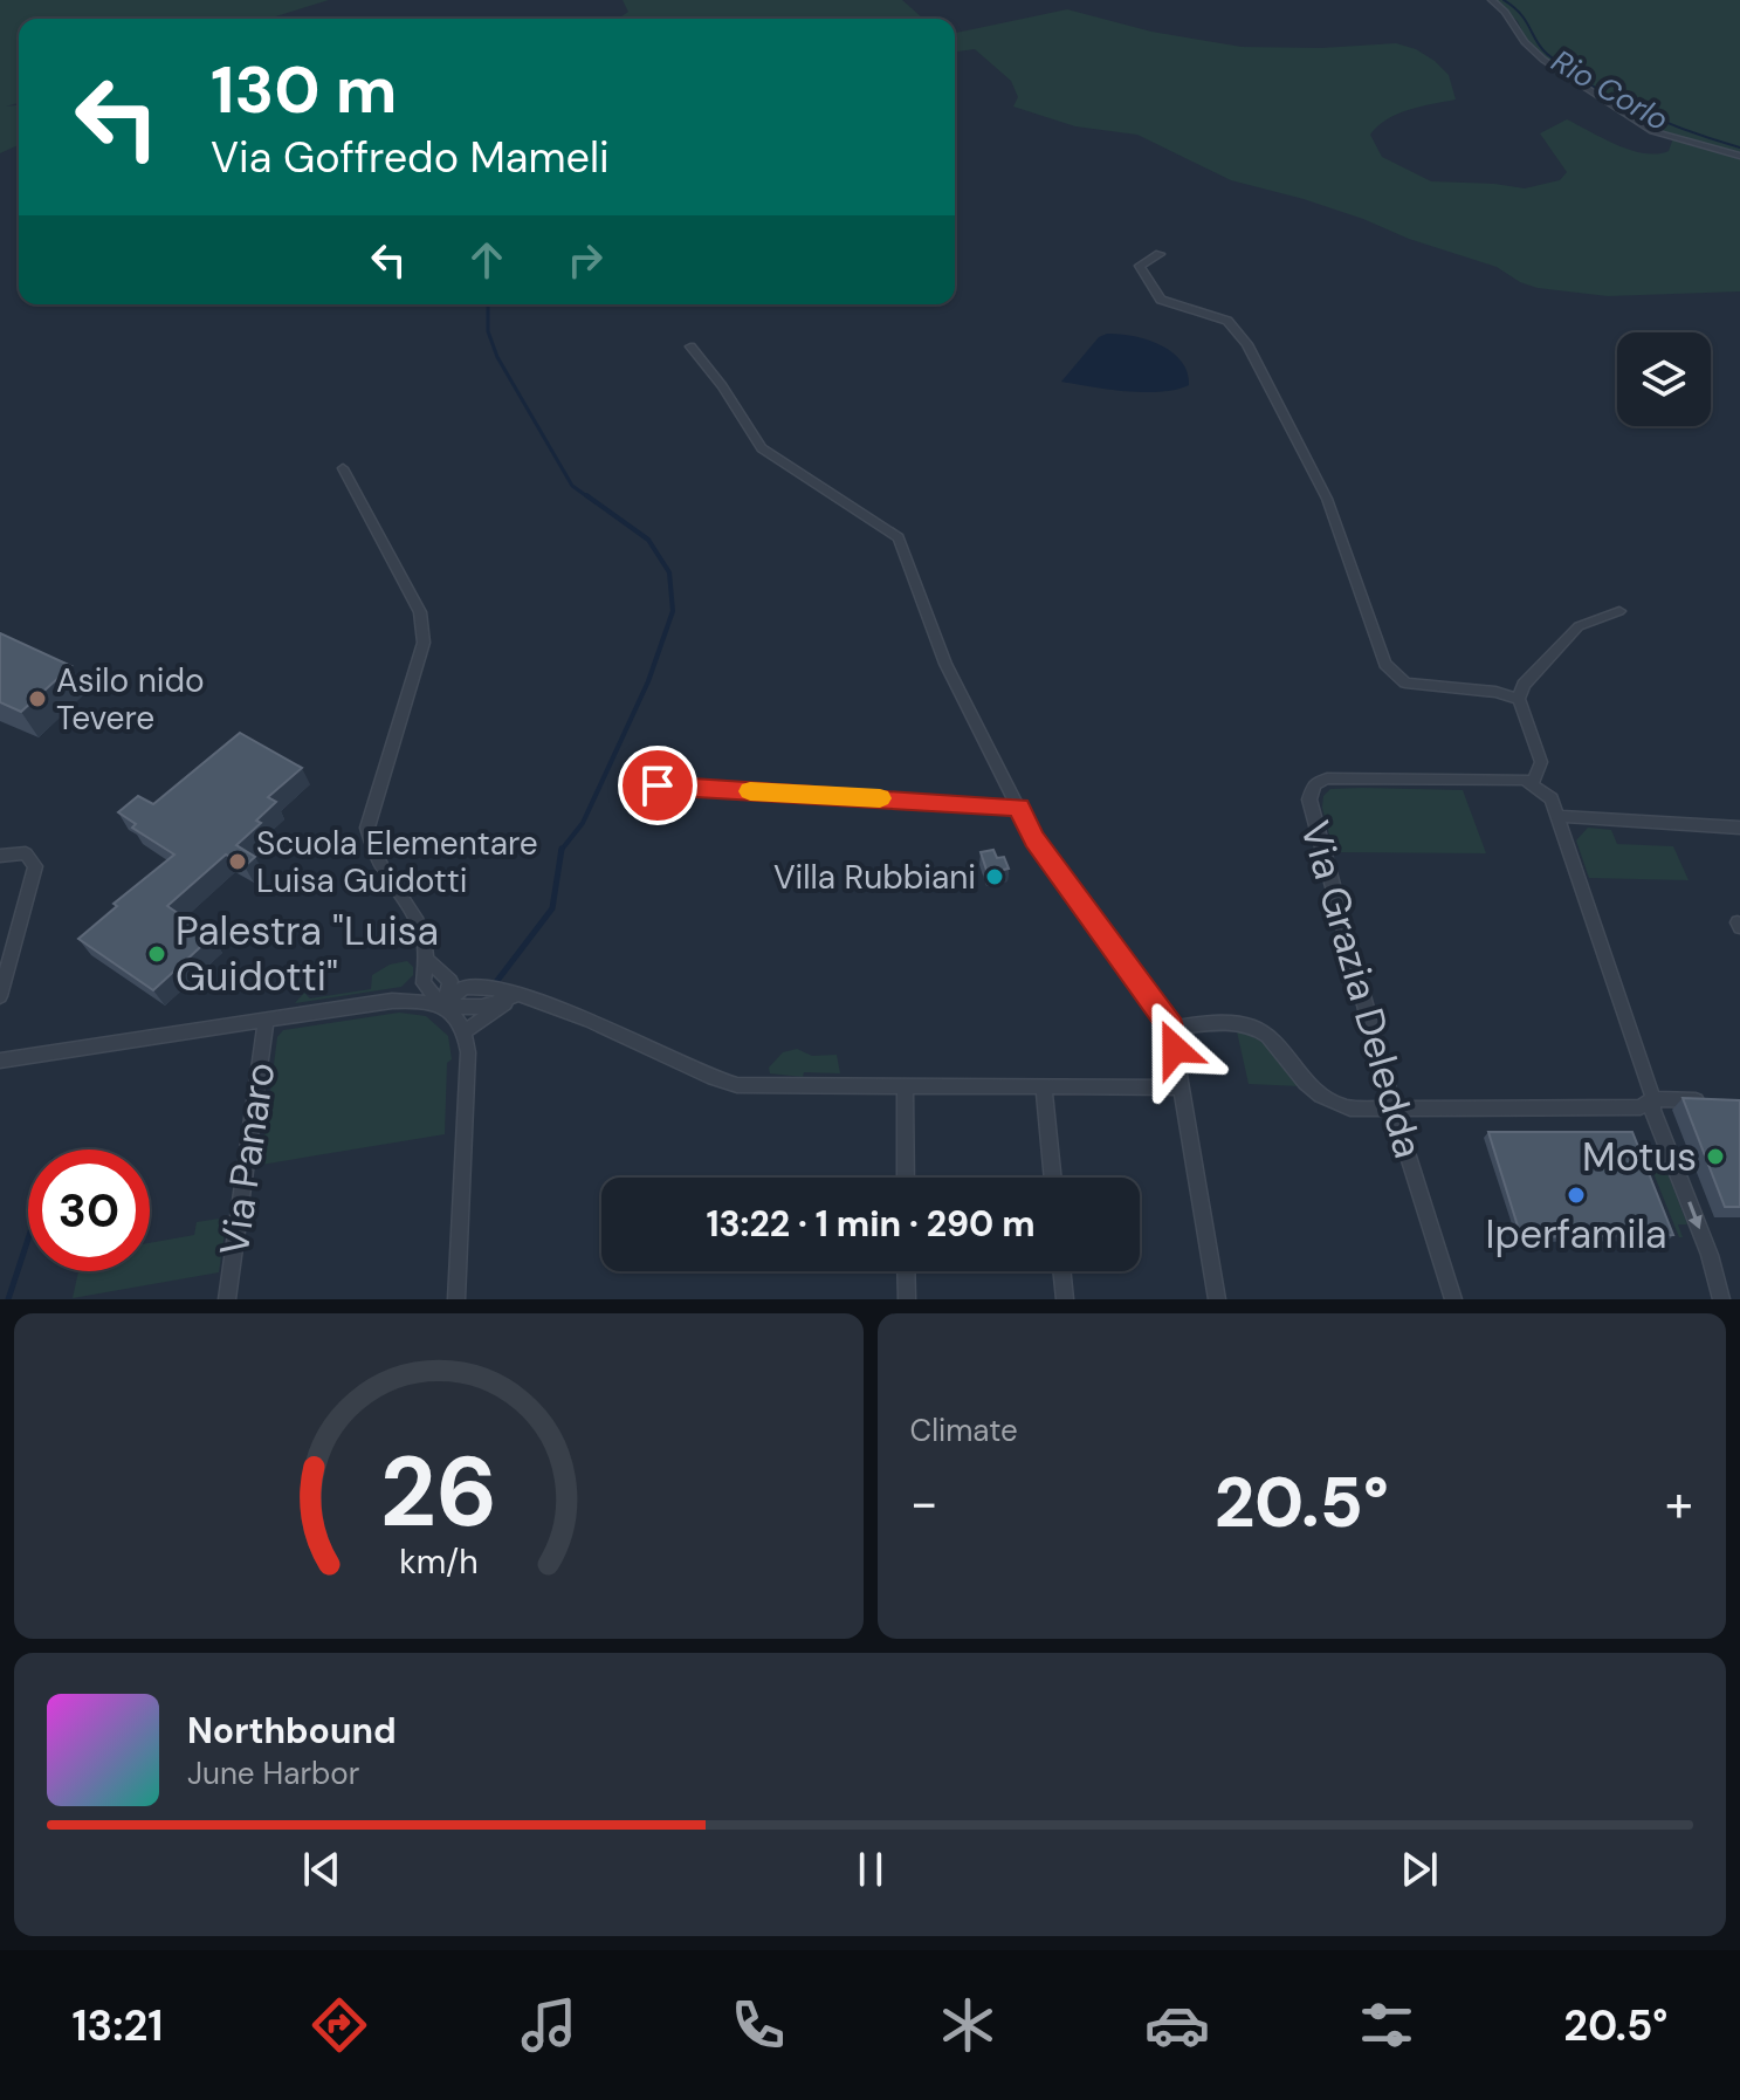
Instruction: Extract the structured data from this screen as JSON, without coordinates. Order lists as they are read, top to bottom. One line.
{"streets":{"street":["Via Grazia Deledda","Via Panaro"]},"water":["Rio Corlo"],"places":["Asilo nido Tevere","Scuola Elementare Luisa Guidotti","Villa Rubbiani","Palestra \"Luisa Guidotti\"","Motus","Iperfamila"],"page":{"turn":["130 m","Via Goffredo Mameli"],"limit":"30","trip":"13:22 · 1 min · 290 m","tile":"Climate","heat":["−","20.5°","+"],"song":["Northbound","June Harbor"],"tabs":["13:21","20.5°"],"gauge":["26","km/h"]}}
